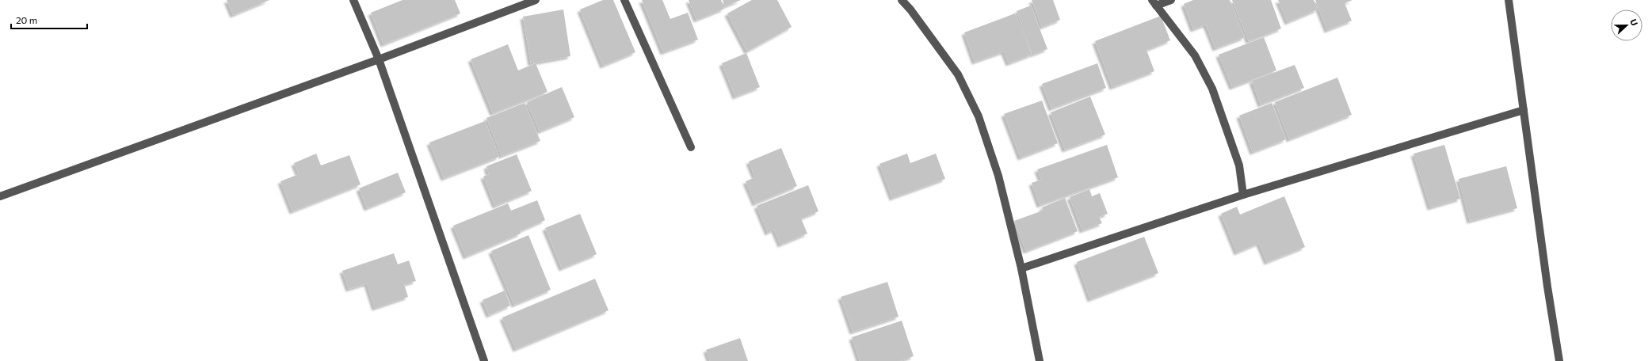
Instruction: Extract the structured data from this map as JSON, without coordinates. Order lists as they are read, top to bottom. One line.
{"scale_bar":"20 m","north":"right"}
